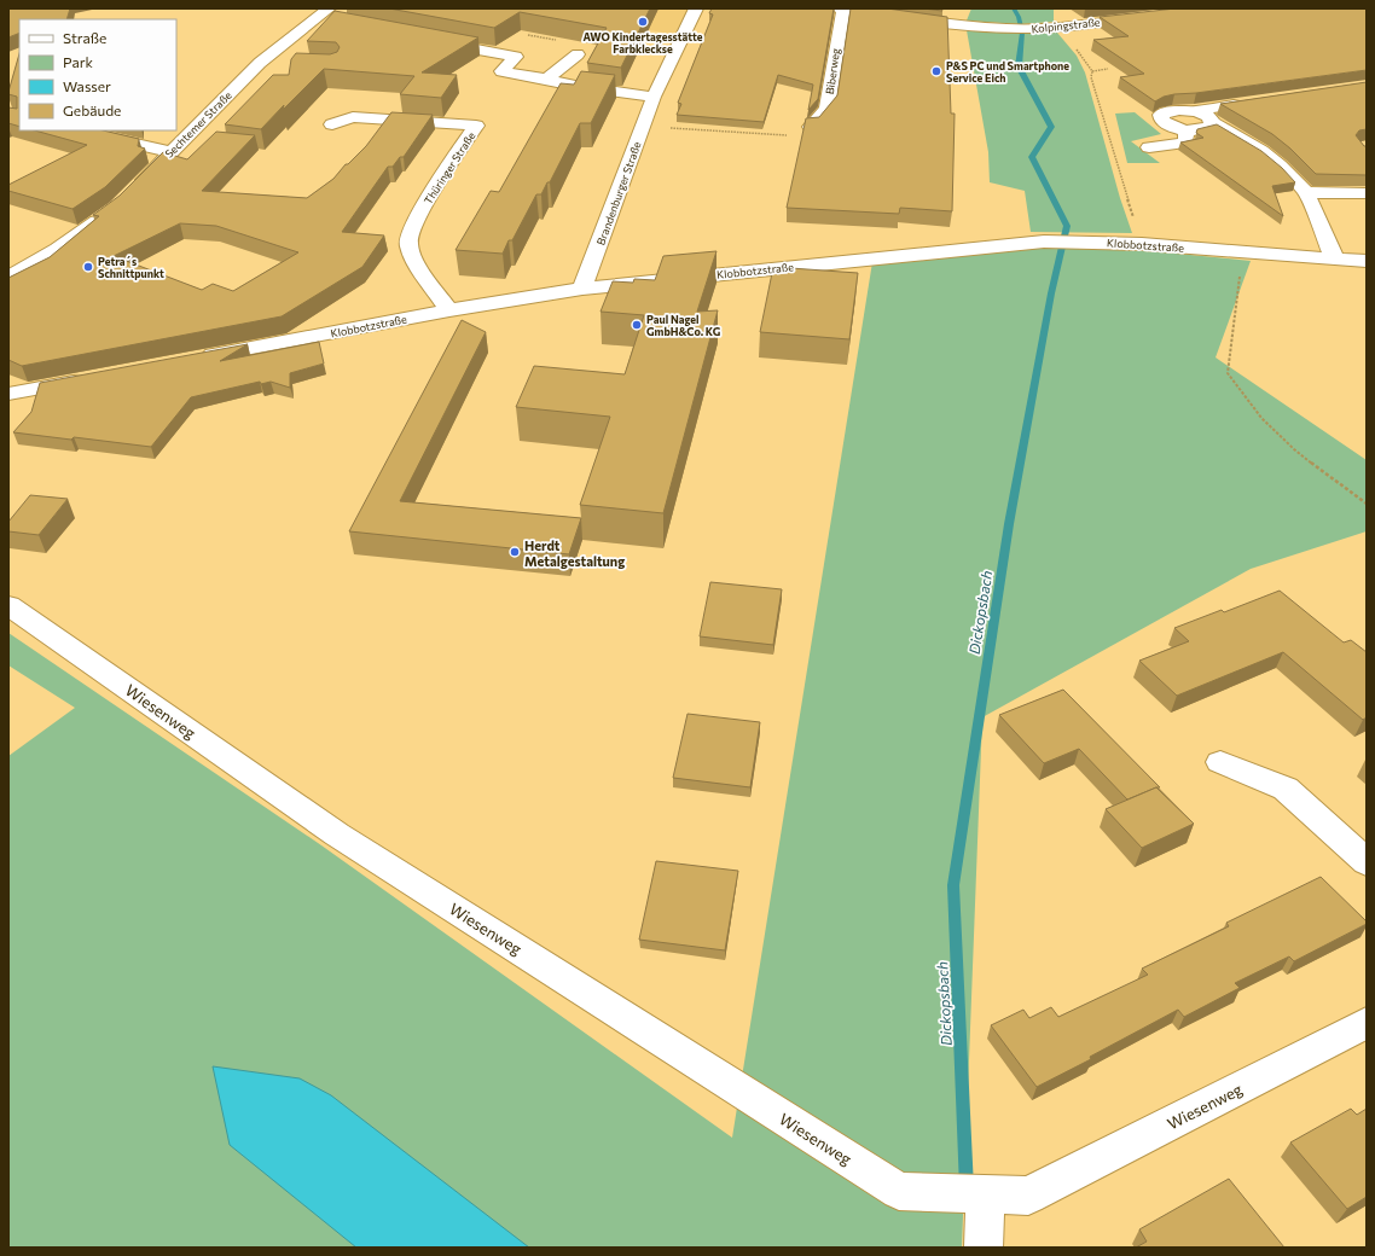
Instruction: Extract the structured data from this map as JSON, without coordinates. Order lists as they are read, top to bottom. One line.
{"streets":{"street":["Kolpingstraße","Biberweg","Sechtemer Straße","Thüringer Straße","Brandenburger Straße","Klobbotzstraße","Wiesenweg"]},"crossings":[["Kolpingstraße","Biberweg"],["Thüringer Straße","Klobbotzstraße"],["Brandenburger Straße","Klobbotzstraße"]],"water":["Dickopsbach"],"places":["AWO Kindertagesstätte Farbkleckse","P&S PC und Smartphone Service Eich","Petra´s Schnittpunkt","Paul Nagel GmbH&Co. KG","Herdt Metalgestaltung"],"legend":["Straße","Park","Wasser","Gebäude"]}
